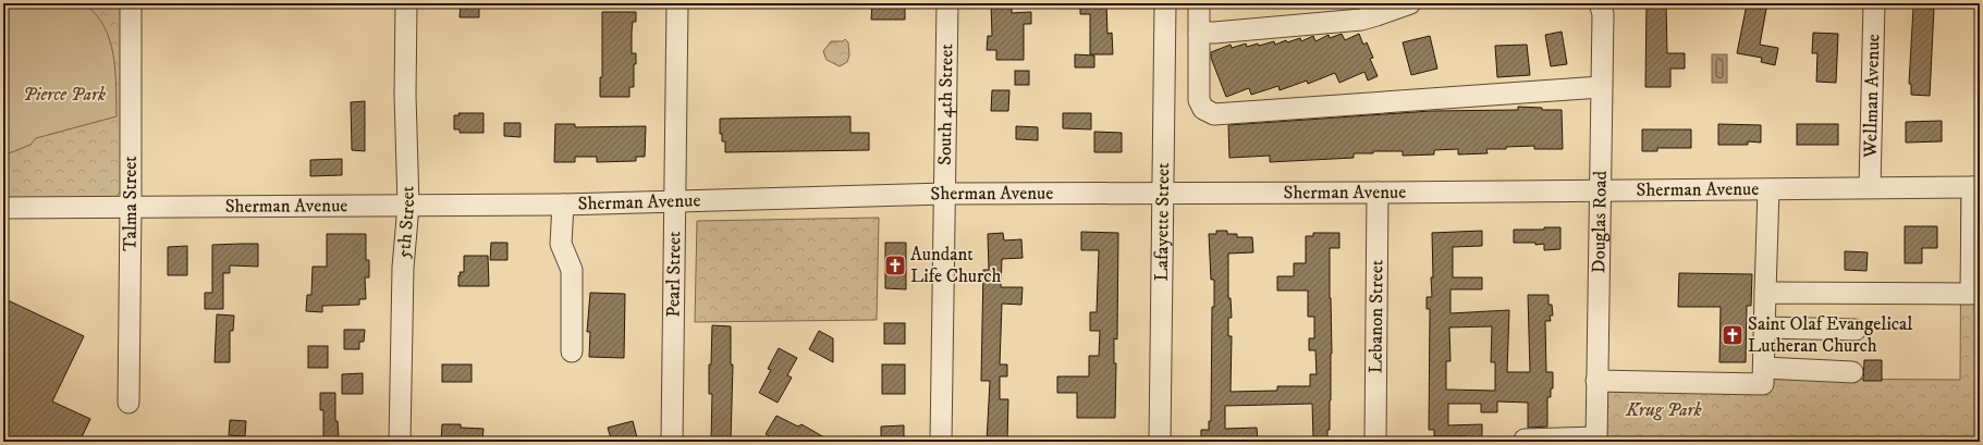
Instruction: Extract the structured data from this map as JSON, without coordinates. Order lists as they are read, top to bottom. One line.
{"streets":{"street":["Wellman Avenue","South 4th Street","Sherman Avenue","Talma Street","5th Street","Douglas Road","Lafayette Street","Pearl Street","Lebanon Street"]},"crossings":[["Wellman Avenue","Sherman Avenue"],["South 4th Street","Sherman Avenue"],["Sherman Avenue","Talma Street"],["Sherman Avenue","5th Street"],["Sherman Avenue","Douglas Road"],["Sherman Avenue","Lafayette Street"],["Sherman Avenue","Pearl Street"],["Sherman Avenue","Lebanon Street"]],"parks":["Pierce Park","Krug Park"],"places":{"church":["Aundant Life Church","Saint Olaf Evangelical Lutheran Church"]}}
